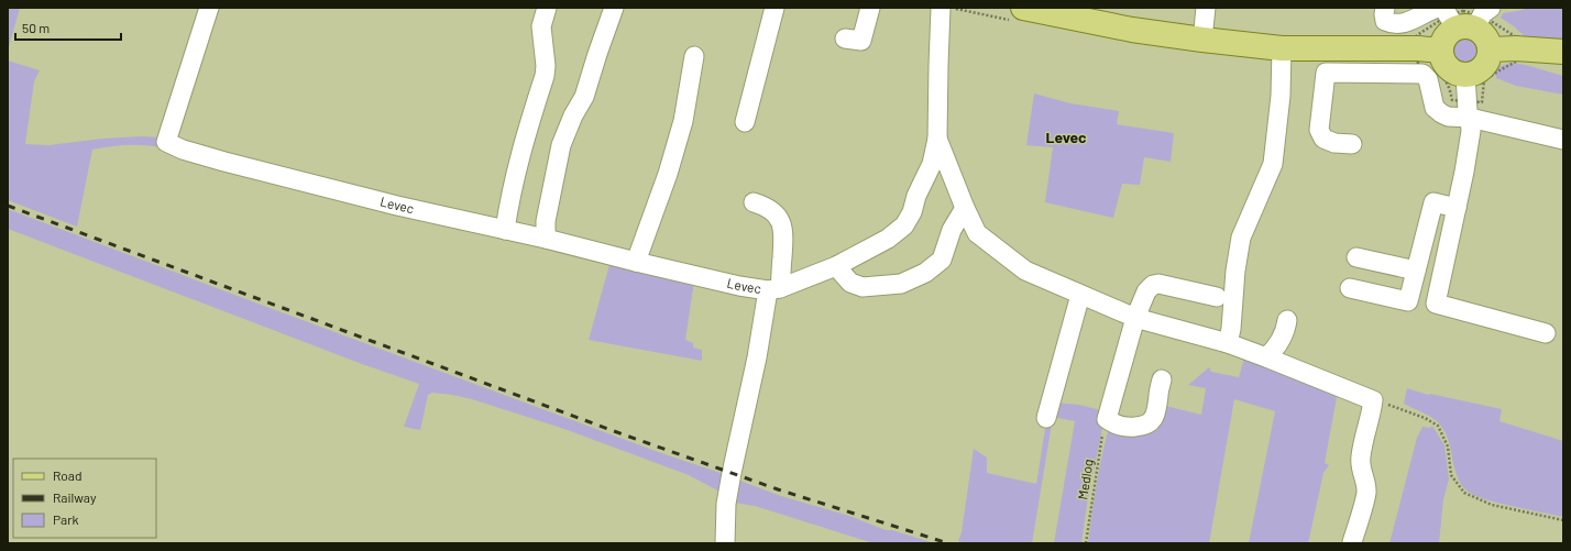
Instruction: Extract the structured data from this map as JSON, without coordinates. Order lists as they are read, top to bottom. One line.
{"streets":{"street":["Levec"],"path":["Medlog"]},"districts":["Levec"],"legend":["Road","Railway","Park"],"scale_bar":"50 m"}
